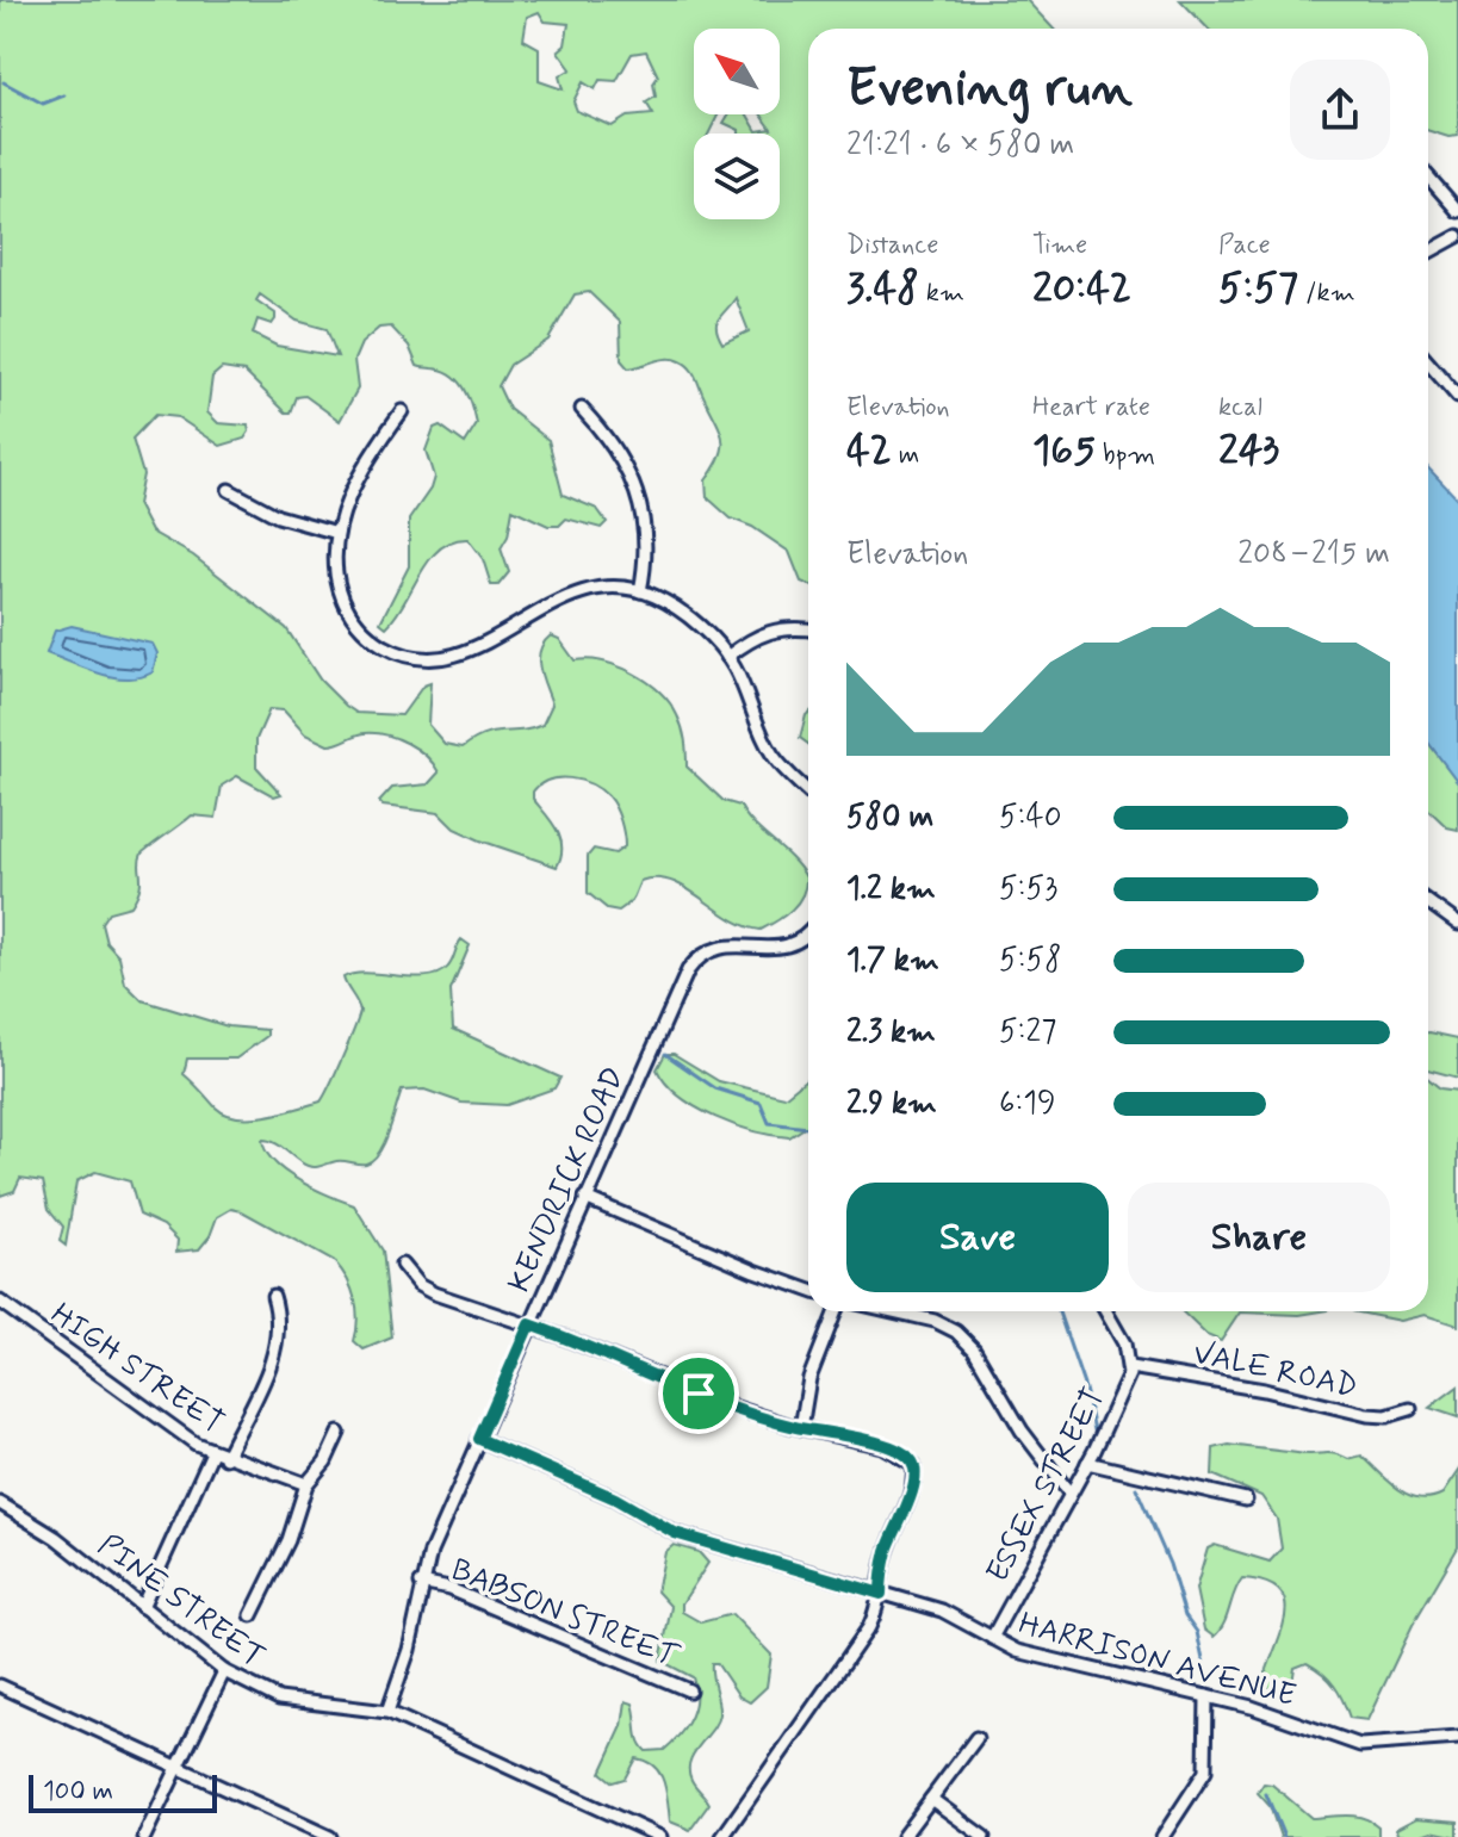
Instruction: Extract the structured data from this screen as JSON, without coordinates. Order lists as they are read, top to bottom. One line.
{"streets":{"street":["KENDRICK ROAD","HIGH STREET","VALE ROAD","ESSEX STREET","PINE STREET","BABSON STREET","HARRISON AVENUE"]},"crossings":[["KENDRICK ROAD","PINE STREET"],["KENDRICK ROAD","BABSON STREET"],["KENDRICK ROAD","HARRISON AVENUE"],["VALE ROAD","ESSEX STREET"],["ESSEX STREET","HARRISON AVENUE"]],"scale_bar":"100 m","north":"top left","page":{"heading":["Evening run","21:21 · 6 × 580 m"],"stats":[["Distance","3.48 km"],["Time","20:42"],["Pace","5:57 /km"],["Elevation","42 m"],["Heart rate","165 bpm"],["kcal","243"]],"chart":["Elevation","208–215 m"],"list":[{"name":"580 m","note":"5:40"},{"name":"1.2 km","note":"5:53"},{"name":"1.7 km","note":"5:58"},{"name":"2.3 km","note":"5:27"},{"name":"2.9 km","note":"6:19"}],"buttons":["Save","Share"],"scale":"100 m"}}
